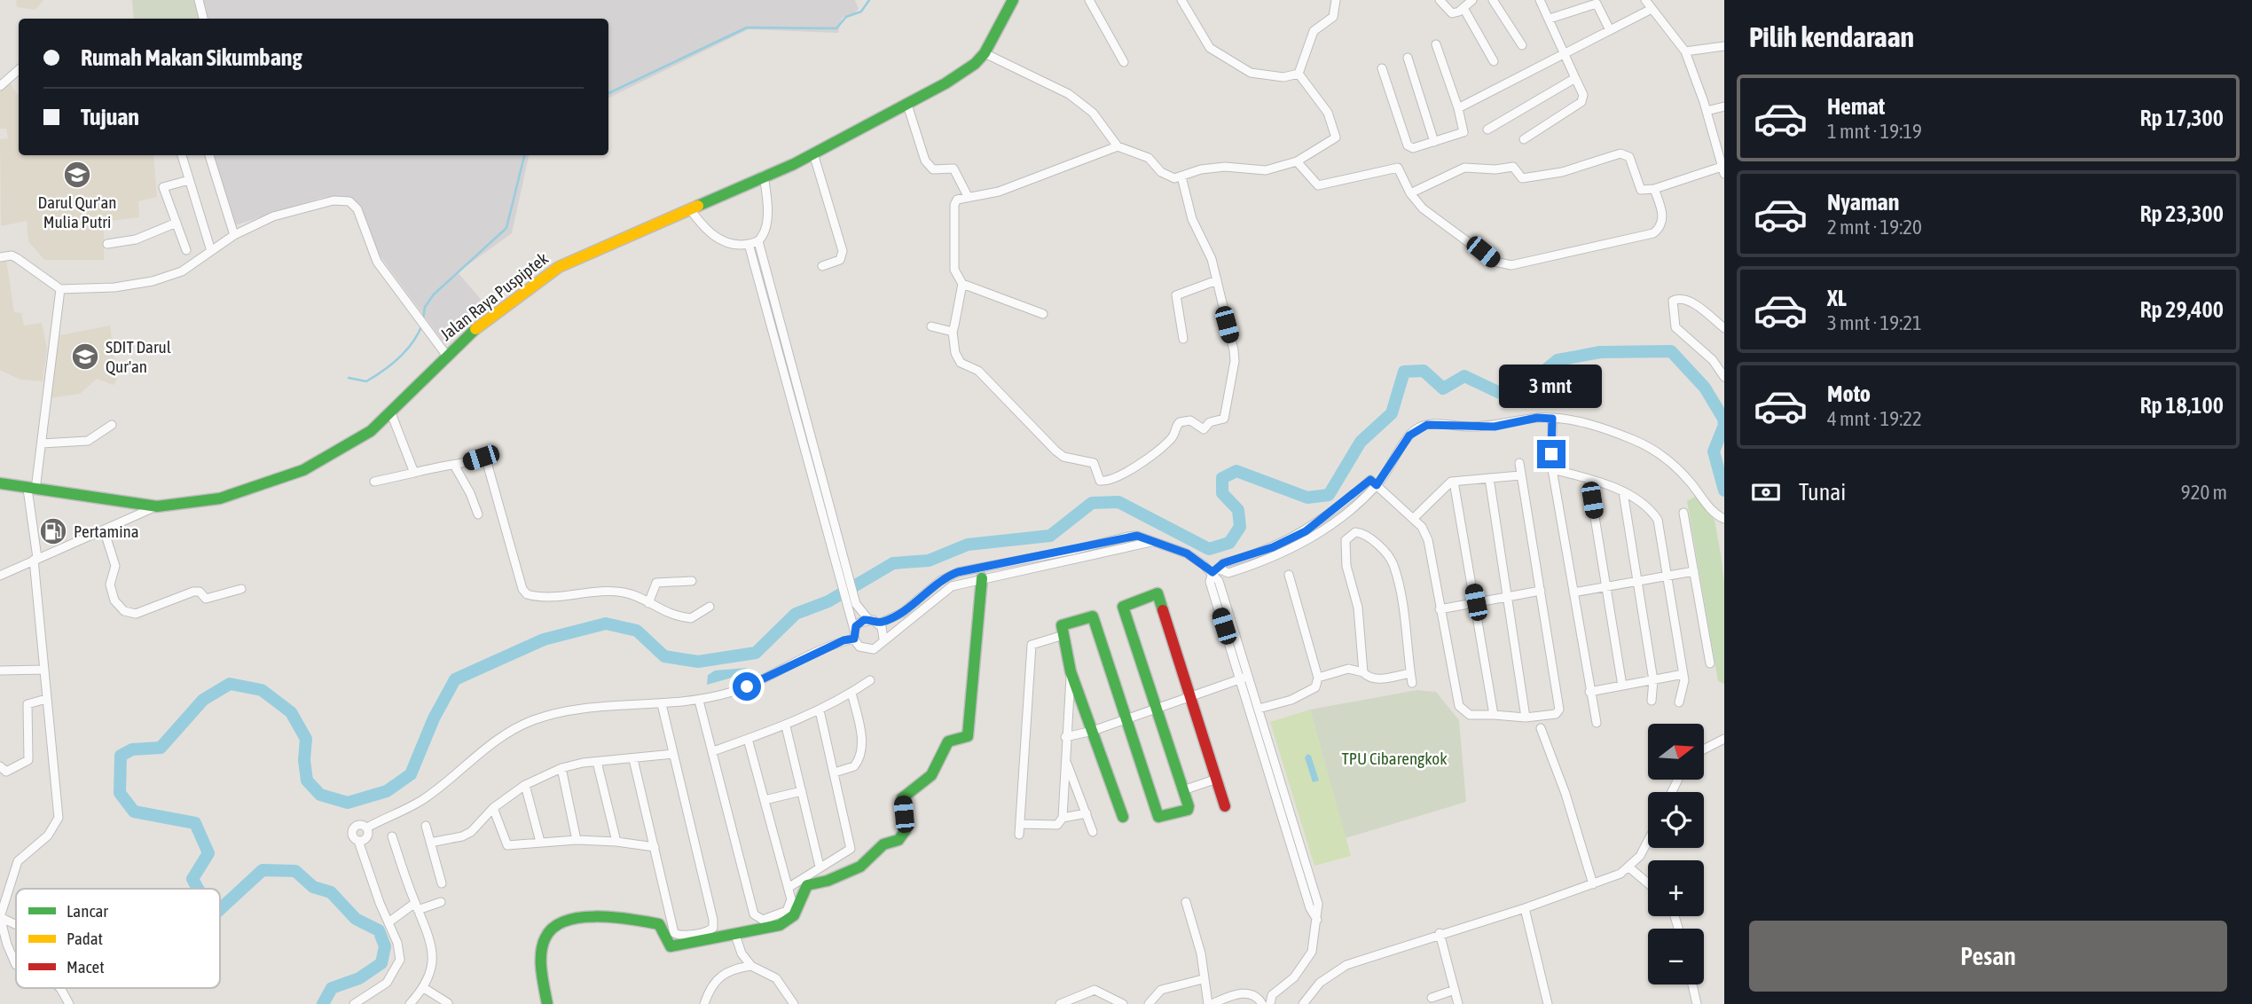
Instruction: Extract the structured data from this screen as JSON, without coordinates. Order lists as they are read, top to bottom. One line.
{"streets":{"street":["Jalan Raya Puspiptek"]},"parks":["TPU Cibarengkok"],"places":{"school or university":["Darul Qur'an Mulia Putri","SDIT Darul Qur'an"],"fuel station":["Pertamina"]},"legend":["Lancar","Padat","Macet"],"north":"right","page":{"heading":"Pilih kendaraan","banner":["Rumah Makan Sikumbang","Tujuan"],"list":[{"name":"Hemat","note":"1 mnt · 19:19","value":"Rp 17,300"},{"name":"Nyaman","note":"2 mnt · 19:20","value":"Rp 23,300"},{"name":"XL","note":"3 mnt · 19:21","value":"Rp 29,400"},{"name":"Moto","note":"4 mnt · 19:22","value":"Rp 18,100"}],"bubble":"3 mnt","pay":["Tunai","920 m"],"map_buttons":["+","−"],"buttons":"Pesan"}}
